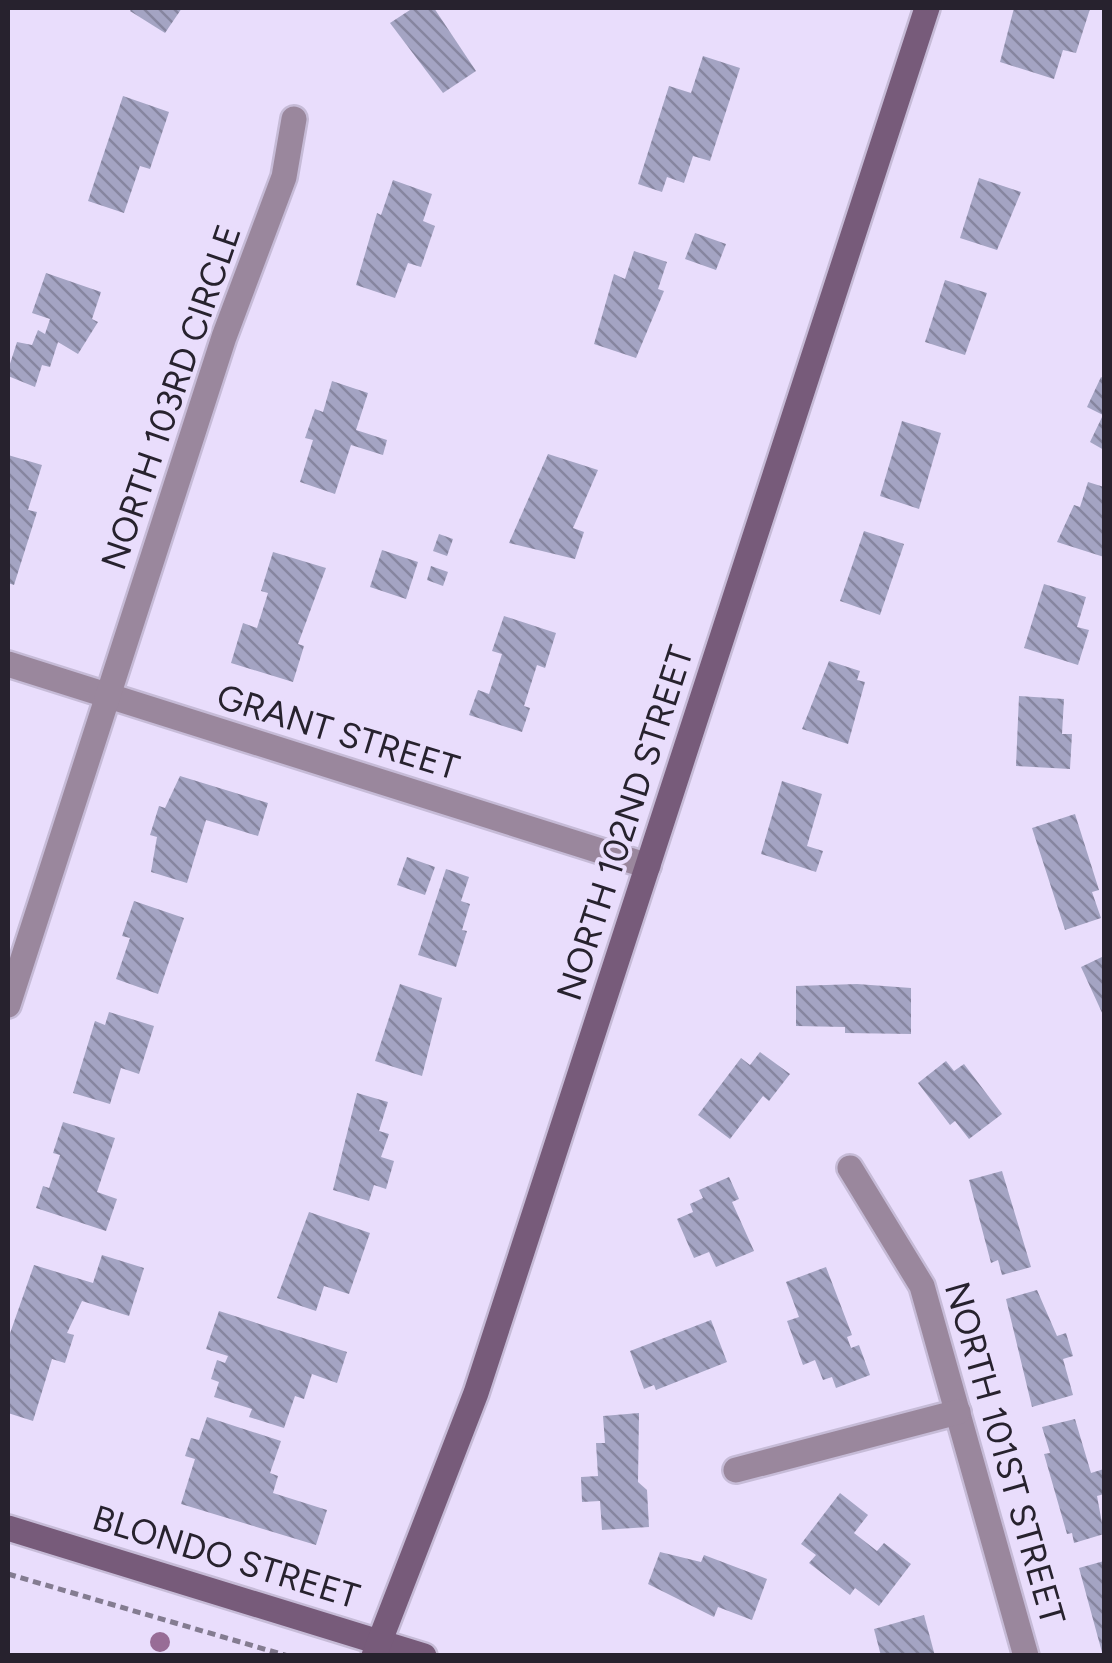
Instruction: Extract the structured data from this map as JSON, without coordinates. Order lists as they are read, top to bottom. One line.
{"streets":{"main road":["NORTH 102ND STREET","BLONDO STREET"],"street":["NORTH 103RD CIRCLE","GRANT STREET","NORTH 101ST STREET"]},"crossings":[["NORTH 103RD CIRCLE","GRANT STREET"],["GRANT STREET","NORTH 102ND STREET"],["NORTH 102ND STREET","BLONDO STREET"]]}
